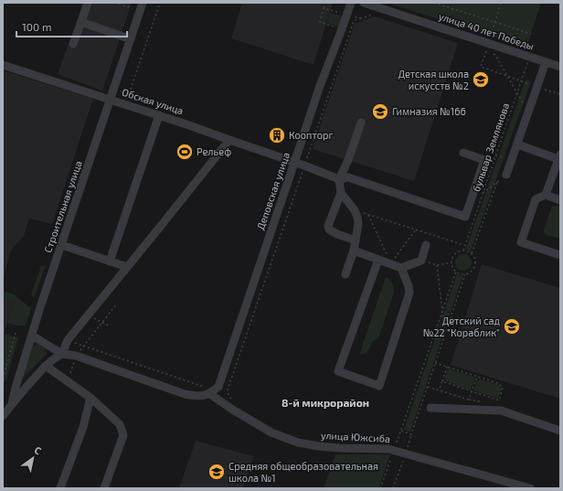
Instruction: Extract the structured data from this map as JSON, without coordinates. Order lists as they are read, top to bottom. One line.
{"streets":{"street":["улица 40 лет Победы","Обская улица","Деповская улица","Строительная улица","улица Южсиба"],"path":["бульвар Землянова"]},"crossings":[["улица 40 лет Победы","бульвар Землянова"],["Обская улица","Деповская улица"],["Обская улица","Строительная улица"]],"districts":["8-й микрорайон"],"places":{"school or university":["Детская школа искусств №2","Гимназия №166","Детский сад №22 \"Кораблик\"","Средняя общеобразовательная школа №1"],"building":["Коопторг"],"sports":["Рельеф"]},"scale_bar":"100 m","north":"top right"}
